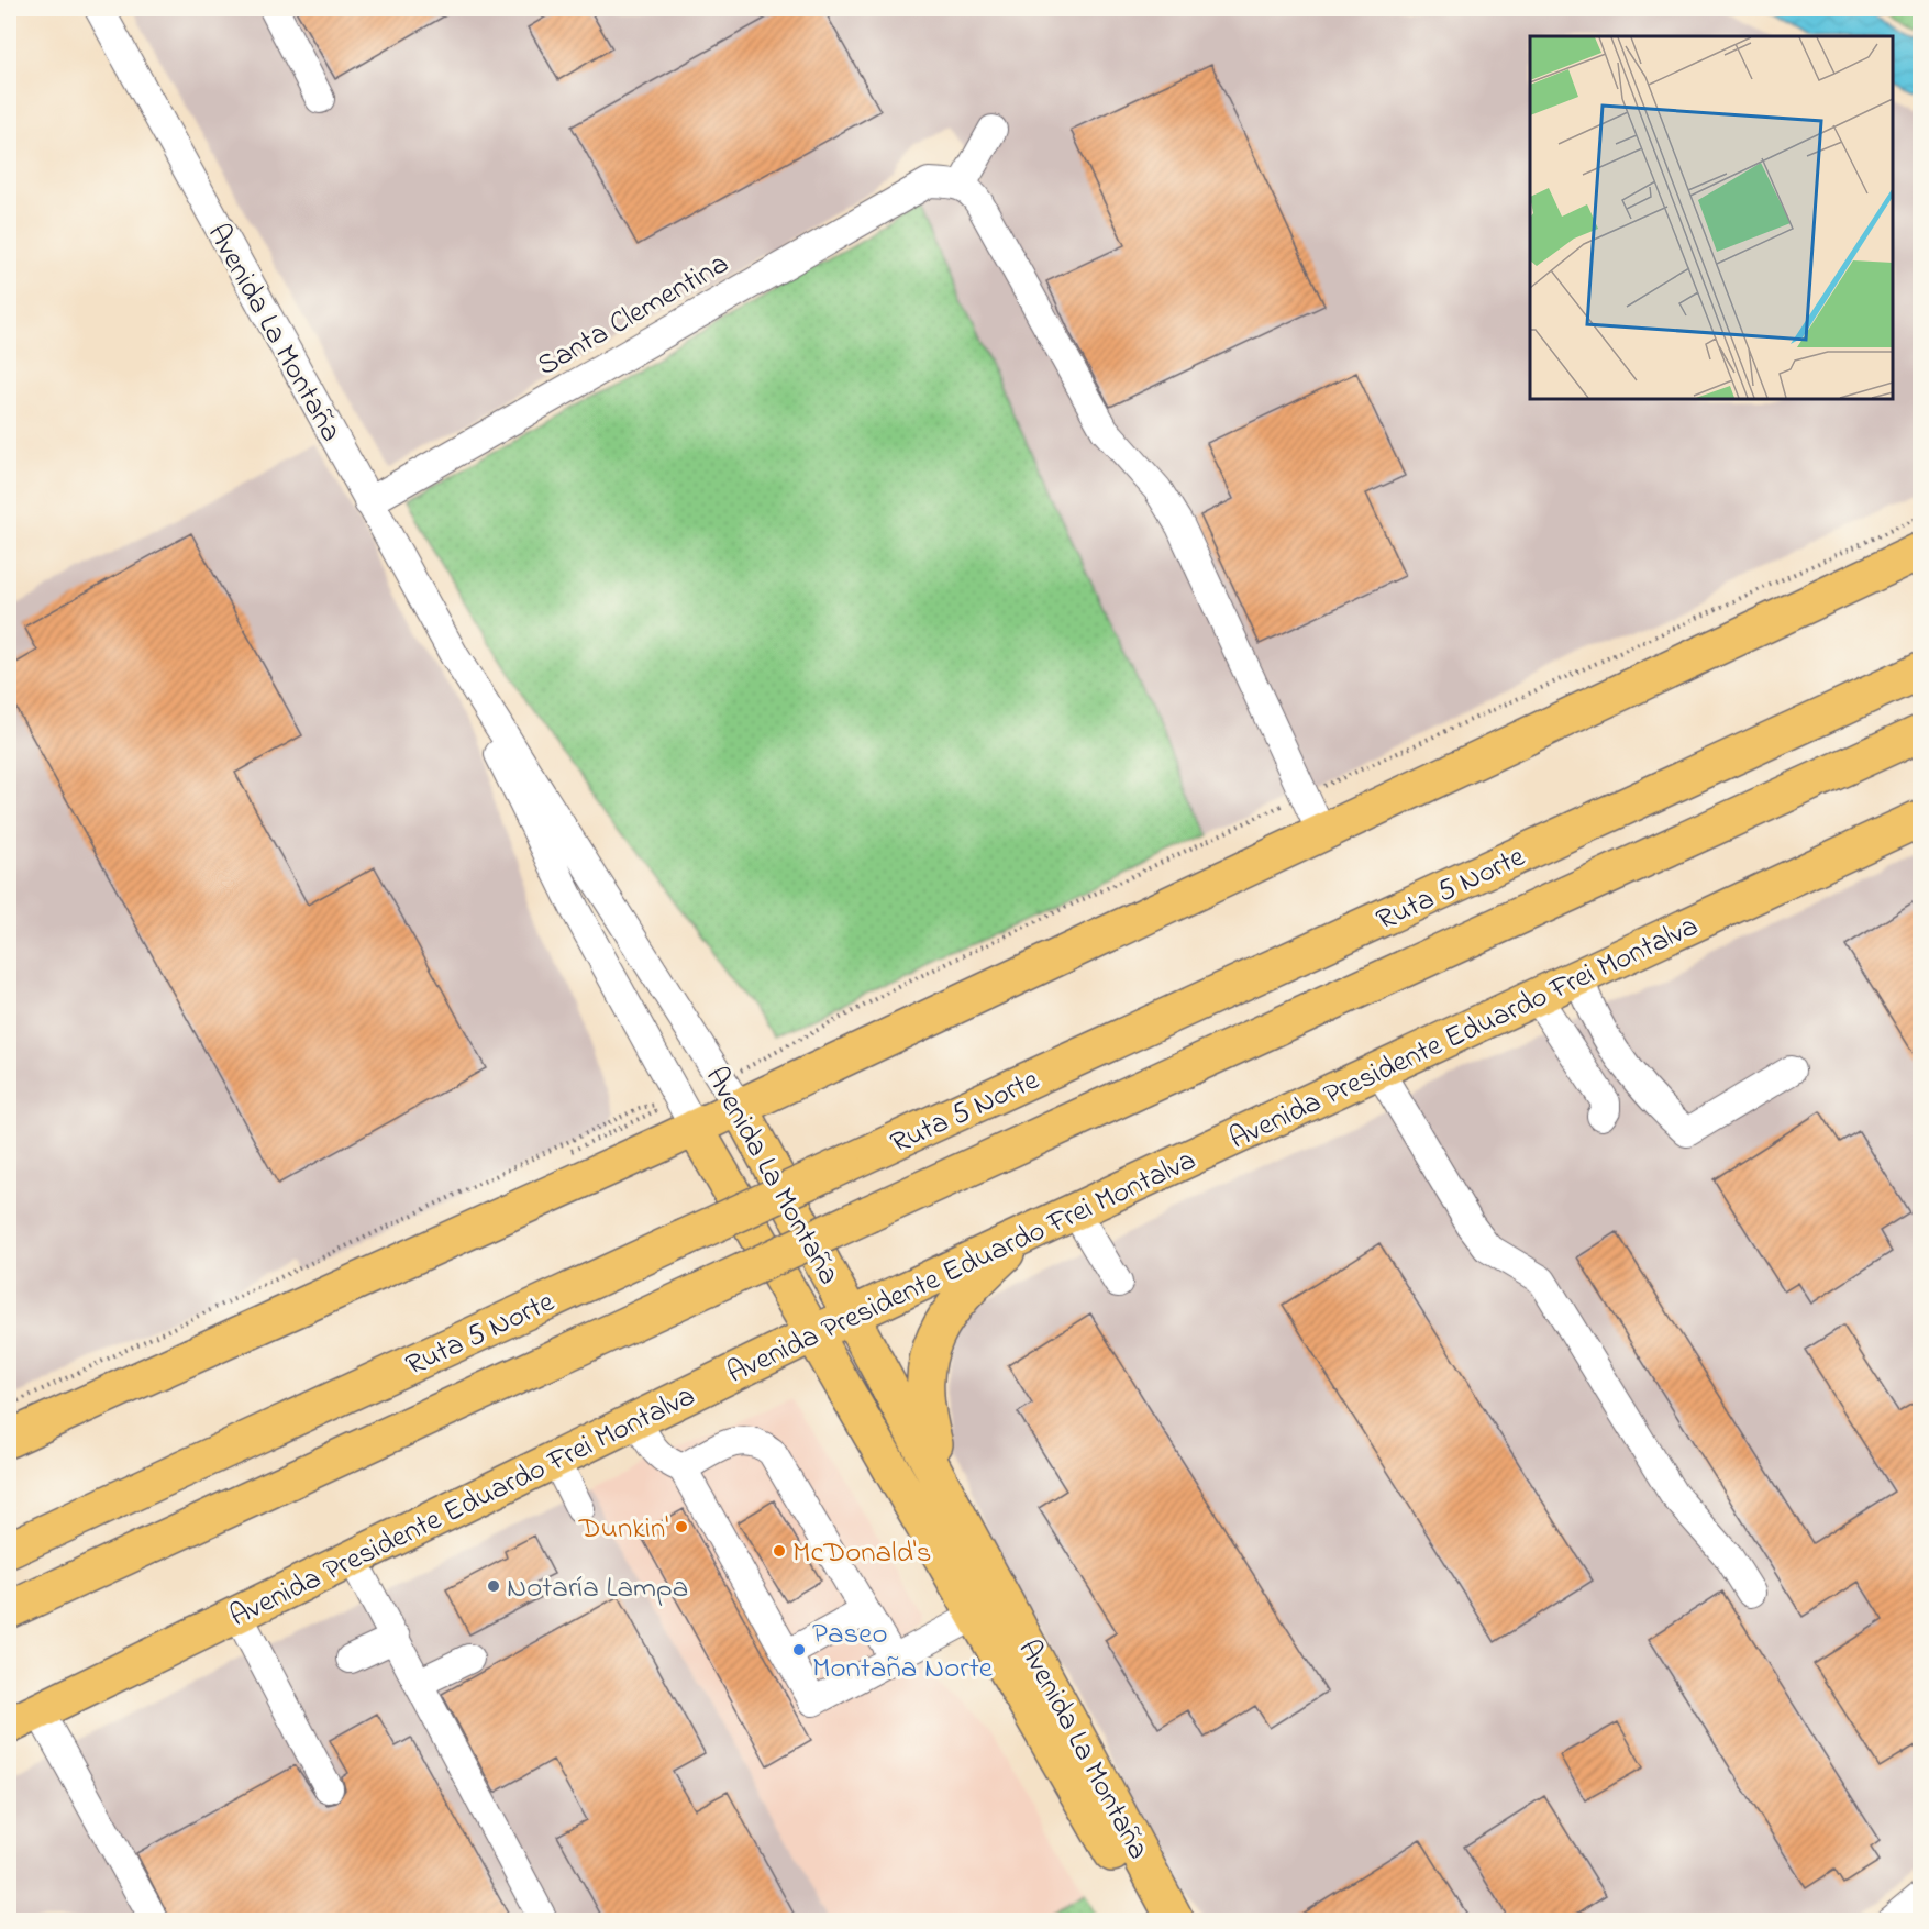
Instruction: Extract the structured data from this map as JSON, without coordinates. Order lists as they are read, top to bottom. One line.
{"streets":{"main road":["Avenida La Montaña","Ruta 5 Norte","Avenida Presidente Eduardo Frei Montalva"],"street":["Santa Clementina"]},"crossings":[["Santa Clementina","Avenida La Montaña"],["Avenida La Montaña","Avenida Presidente Eduardo Frei Montalva"]],"places":["Dunkin'","McDonald's","Notaría Lampa","Paseo Montaña Norte"]}
